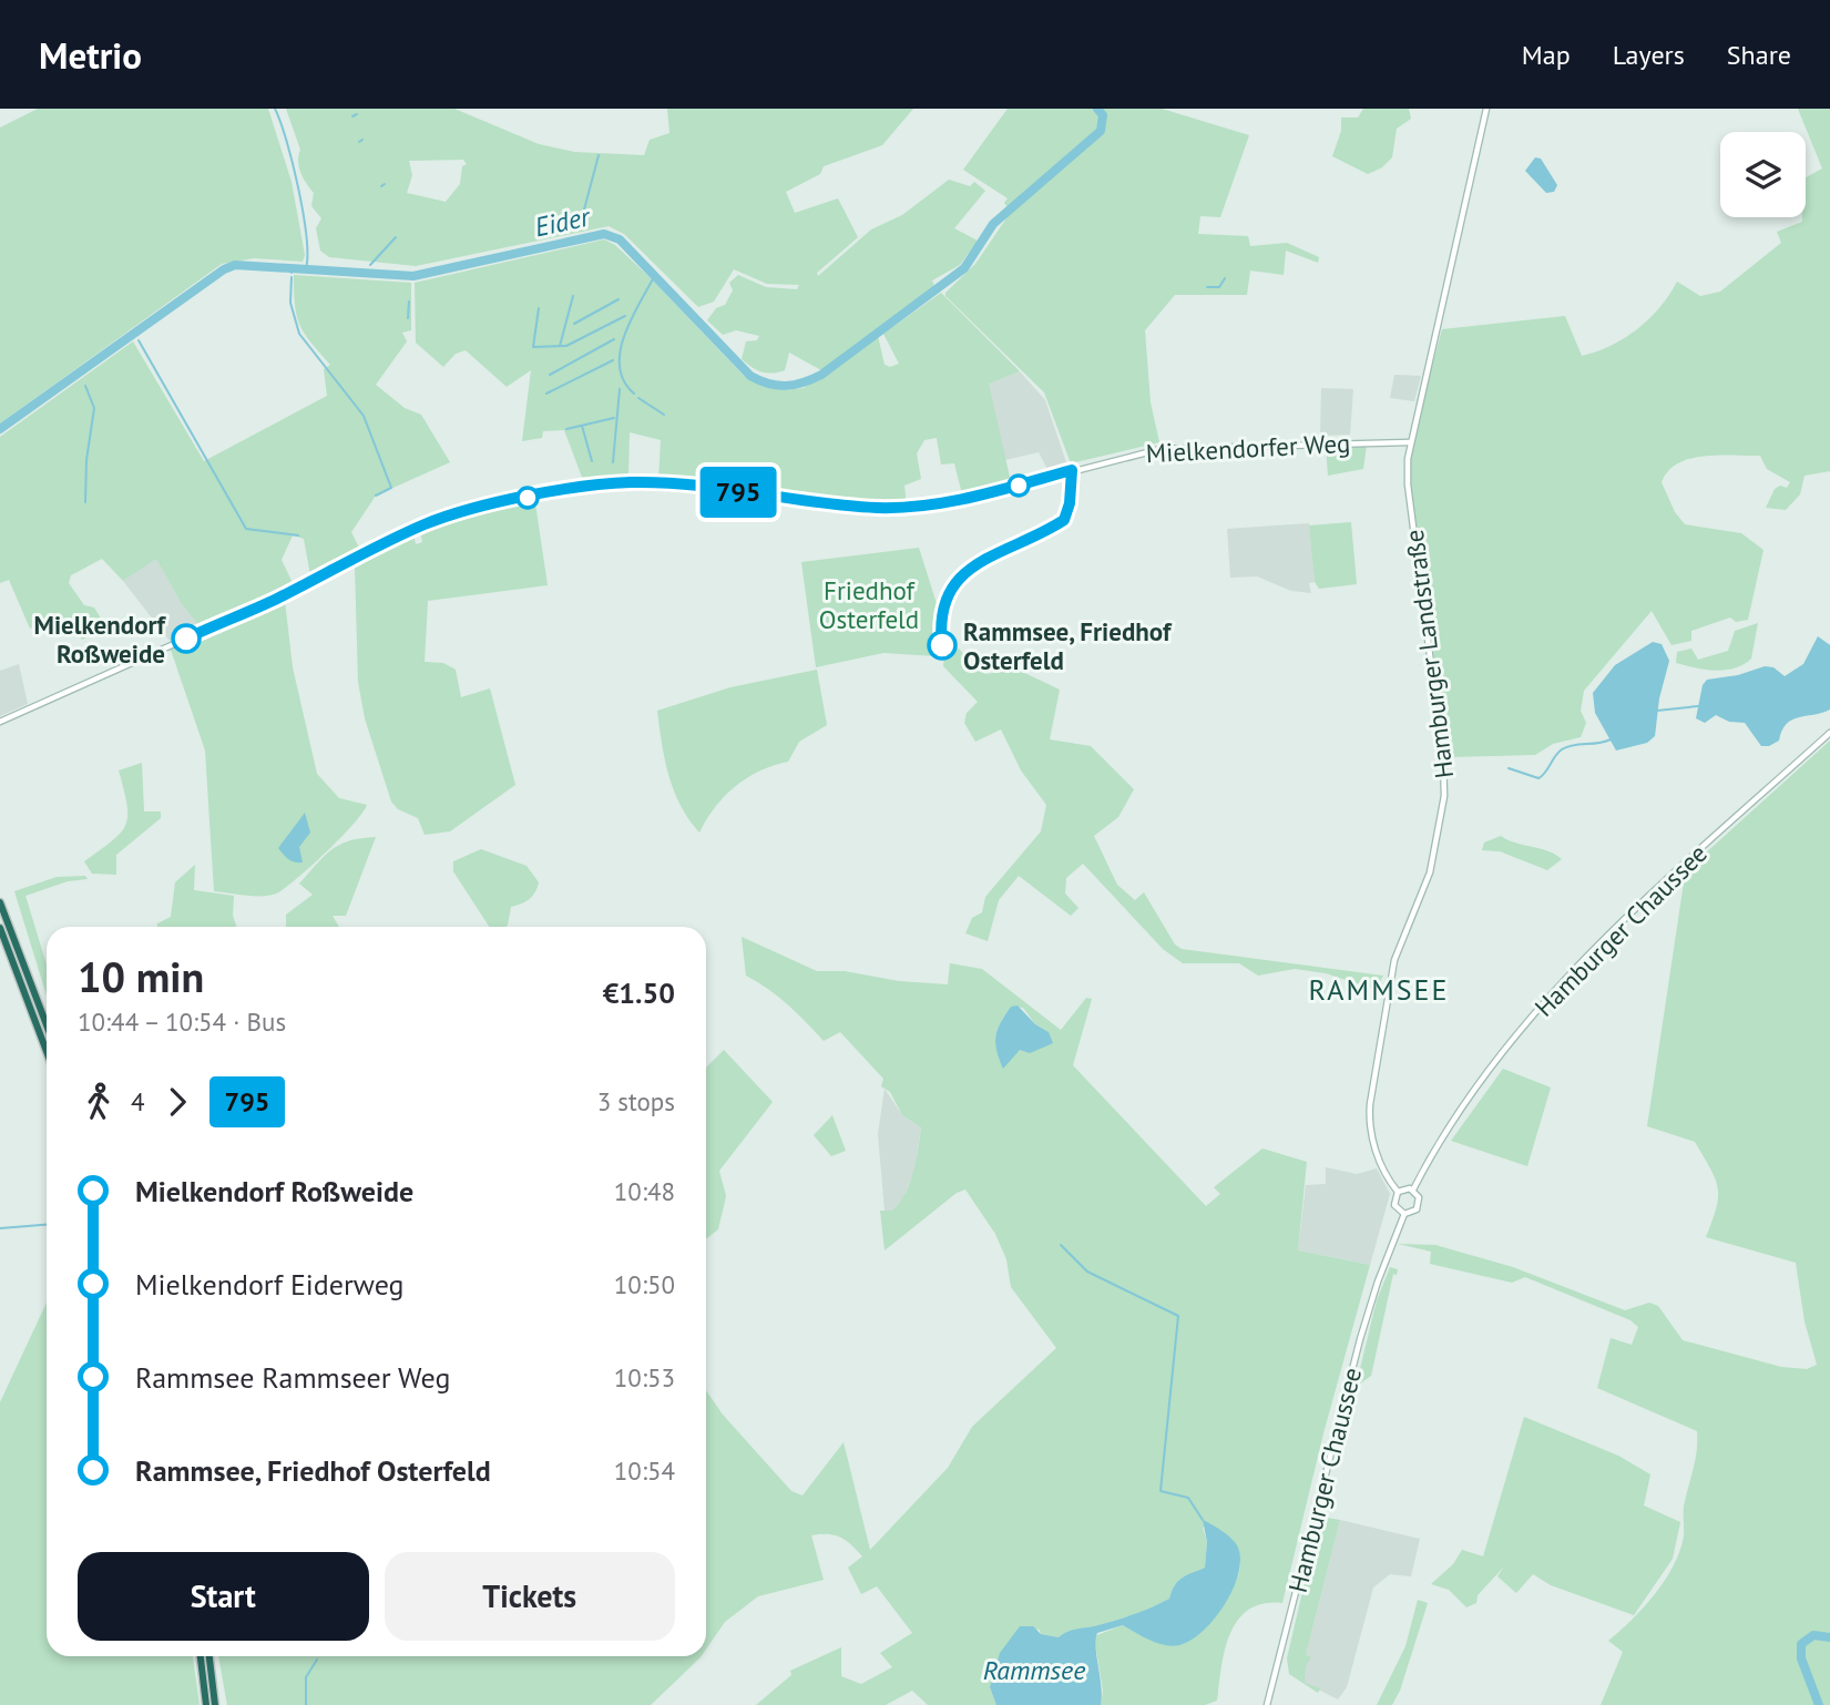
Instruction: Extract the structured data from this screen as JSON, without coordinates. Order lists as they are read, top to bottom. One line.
{"streets":{"main road":["Mielkendorfer Weg","Hamburger Landstraße","Hamburger Chaussee"]},"crossings":[["Mielkendorfer Weg","Hamburger Landstraße"],["Hamburger Landstraße","Hamburger Chaussee"]],"districts":["RAMMSEE"],"water":["Eider","Rammsee"],"parks":["Friedhof Osterfeld"],"places":["Mielkendorf Roßweide","Rammsee, Friedhof Osterfeld"],"lines":["bus line 795"],"page":{"header":"Metrio","nav":["Map","Layers","Share"],"on_map":"795","heading":["10 min","10:44 – 10:54 · Bus","€1.50"],"legs":["4","795","3 stops"],"list":[{"name":"Mielkendorf Roßweide","value":"10:48"},{"name":"Mielkendorf Eiderweg","value":"10:50"},{"name":"Rammsee Rammseer Weg","value":"10:53"},{"name":"Rammsee, Friedhof Osterfeld","value":"10:54"}],"buttons":["Start","Tickets"]}}
